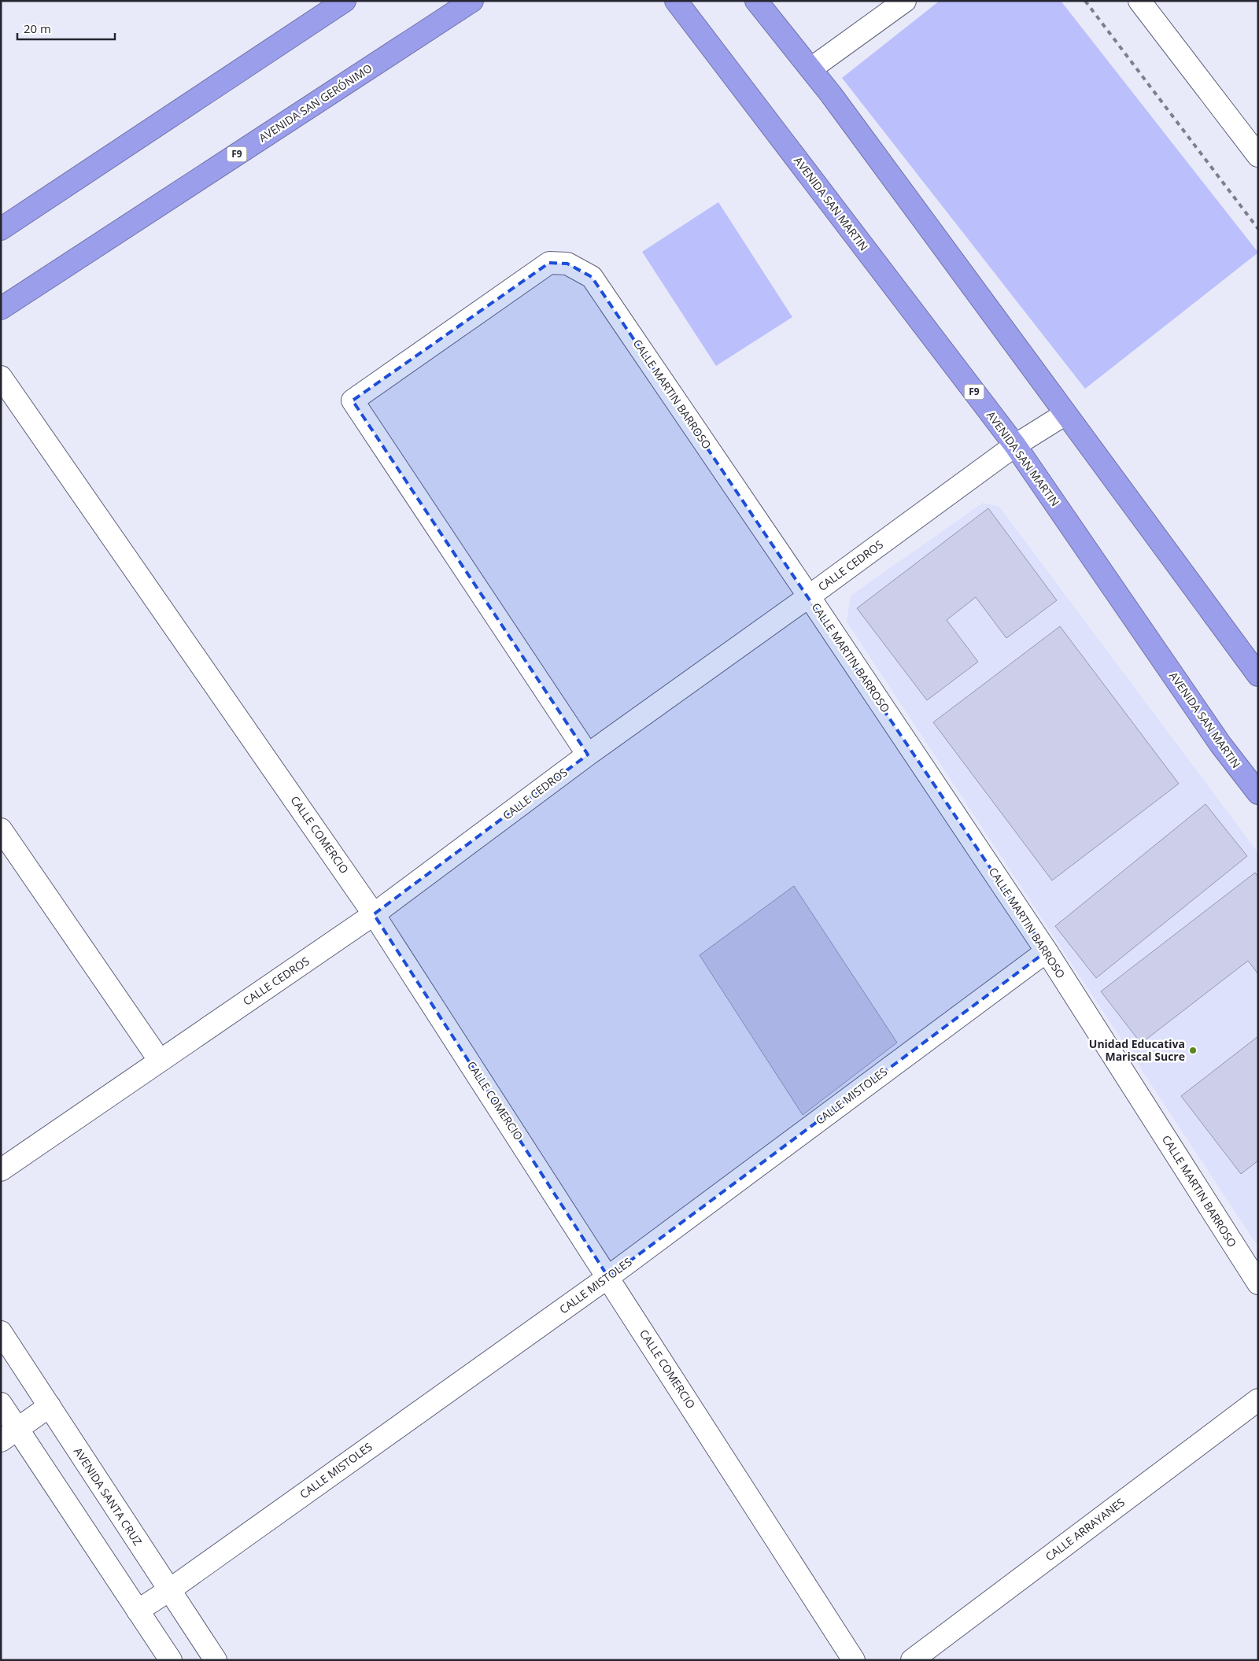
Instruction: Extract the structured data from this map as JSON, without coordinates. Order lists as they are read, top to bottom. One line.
{"streets":{"highway":["AVENIDA SAN GERÓNIMO","F9","AVENIDA SAN MARTIN"],"street":["CALLE MARTIN BARROSO","CALLE CEDROS","CALLE COMERCIO","CALLE MISTOLES","AVENIDA SANTA CRUZ","CALLE ARRAYANES"]},"crossings":[["AVENIDA SAN MARTIN","CALLE CEDROS"],["CALLE MARTIN BARROSO","CALLE CEDROS"],["CALLE MARTIN BARROSO","CALLE MISTOLES"],["CALLE CEDROS","CALLE COMERCIO"],["CALLE COMERCIO","CALLE MISTOLES"],["CALLE MISTOLES","AVENIDA SANTA CRUZ"]],"places":["Unidad Educativa Mariscal Sucre"],"scale_bar":"20 m"}
